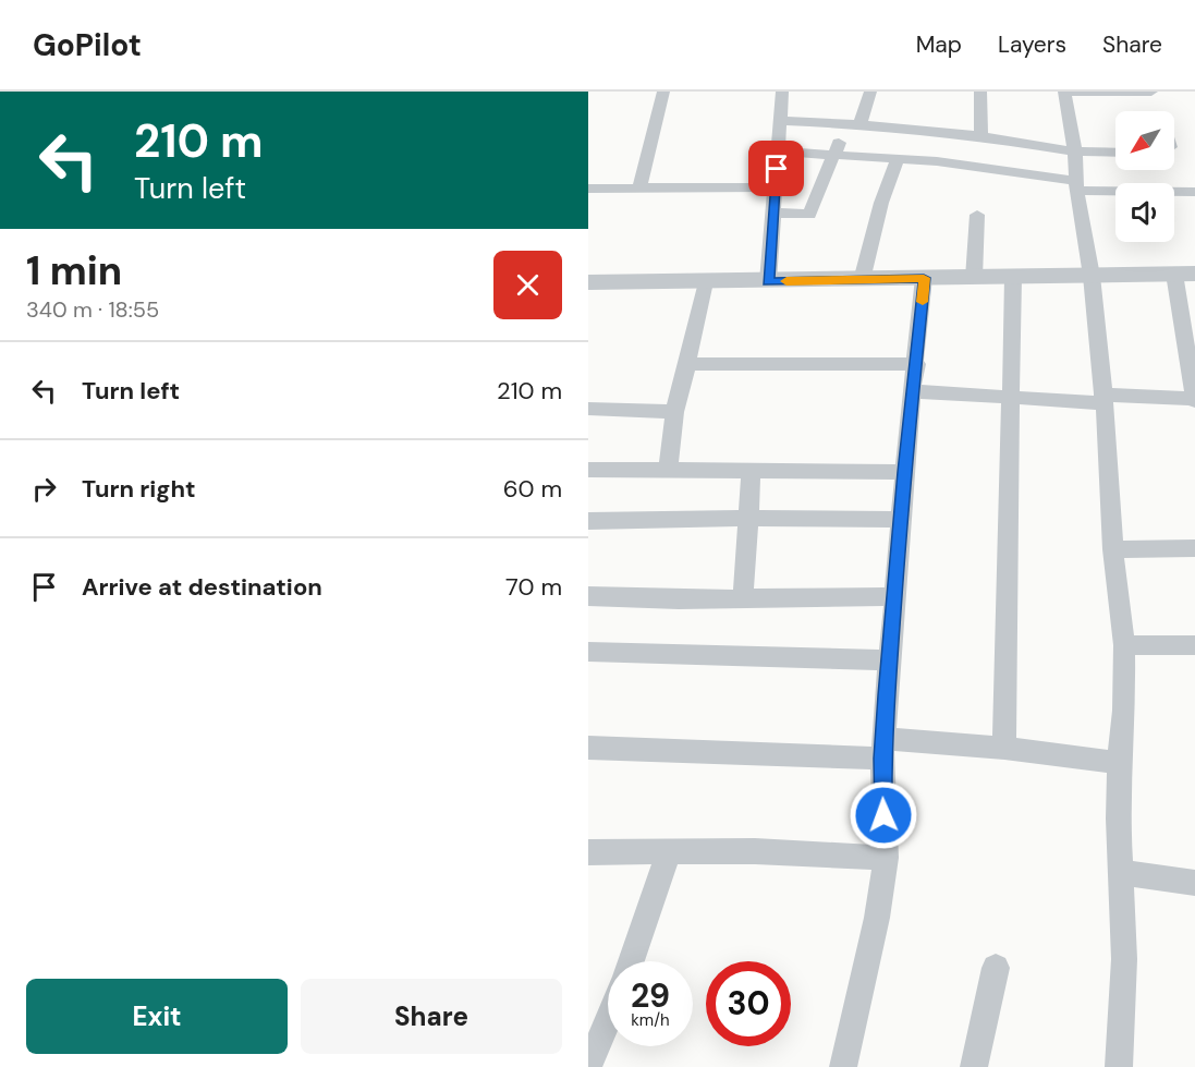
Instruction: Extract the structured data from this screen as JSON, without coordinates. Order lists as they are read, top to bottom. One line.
{"north":"bottom left","page":{"header":"GoPilot","nav":["Map","Layers","Share"],"turn":["210 m","Turn left"],"heading":["1 min","340 m · 18:55"],"list":[{"name":"Turn left","value":"210 m"},{"name":"Turn right","value":"60 m"},{"name":"Arrive at destination","value":"70 m"}],"speed":"29 km/h","limit":"30","buttons":["Exit","Share"]}}
